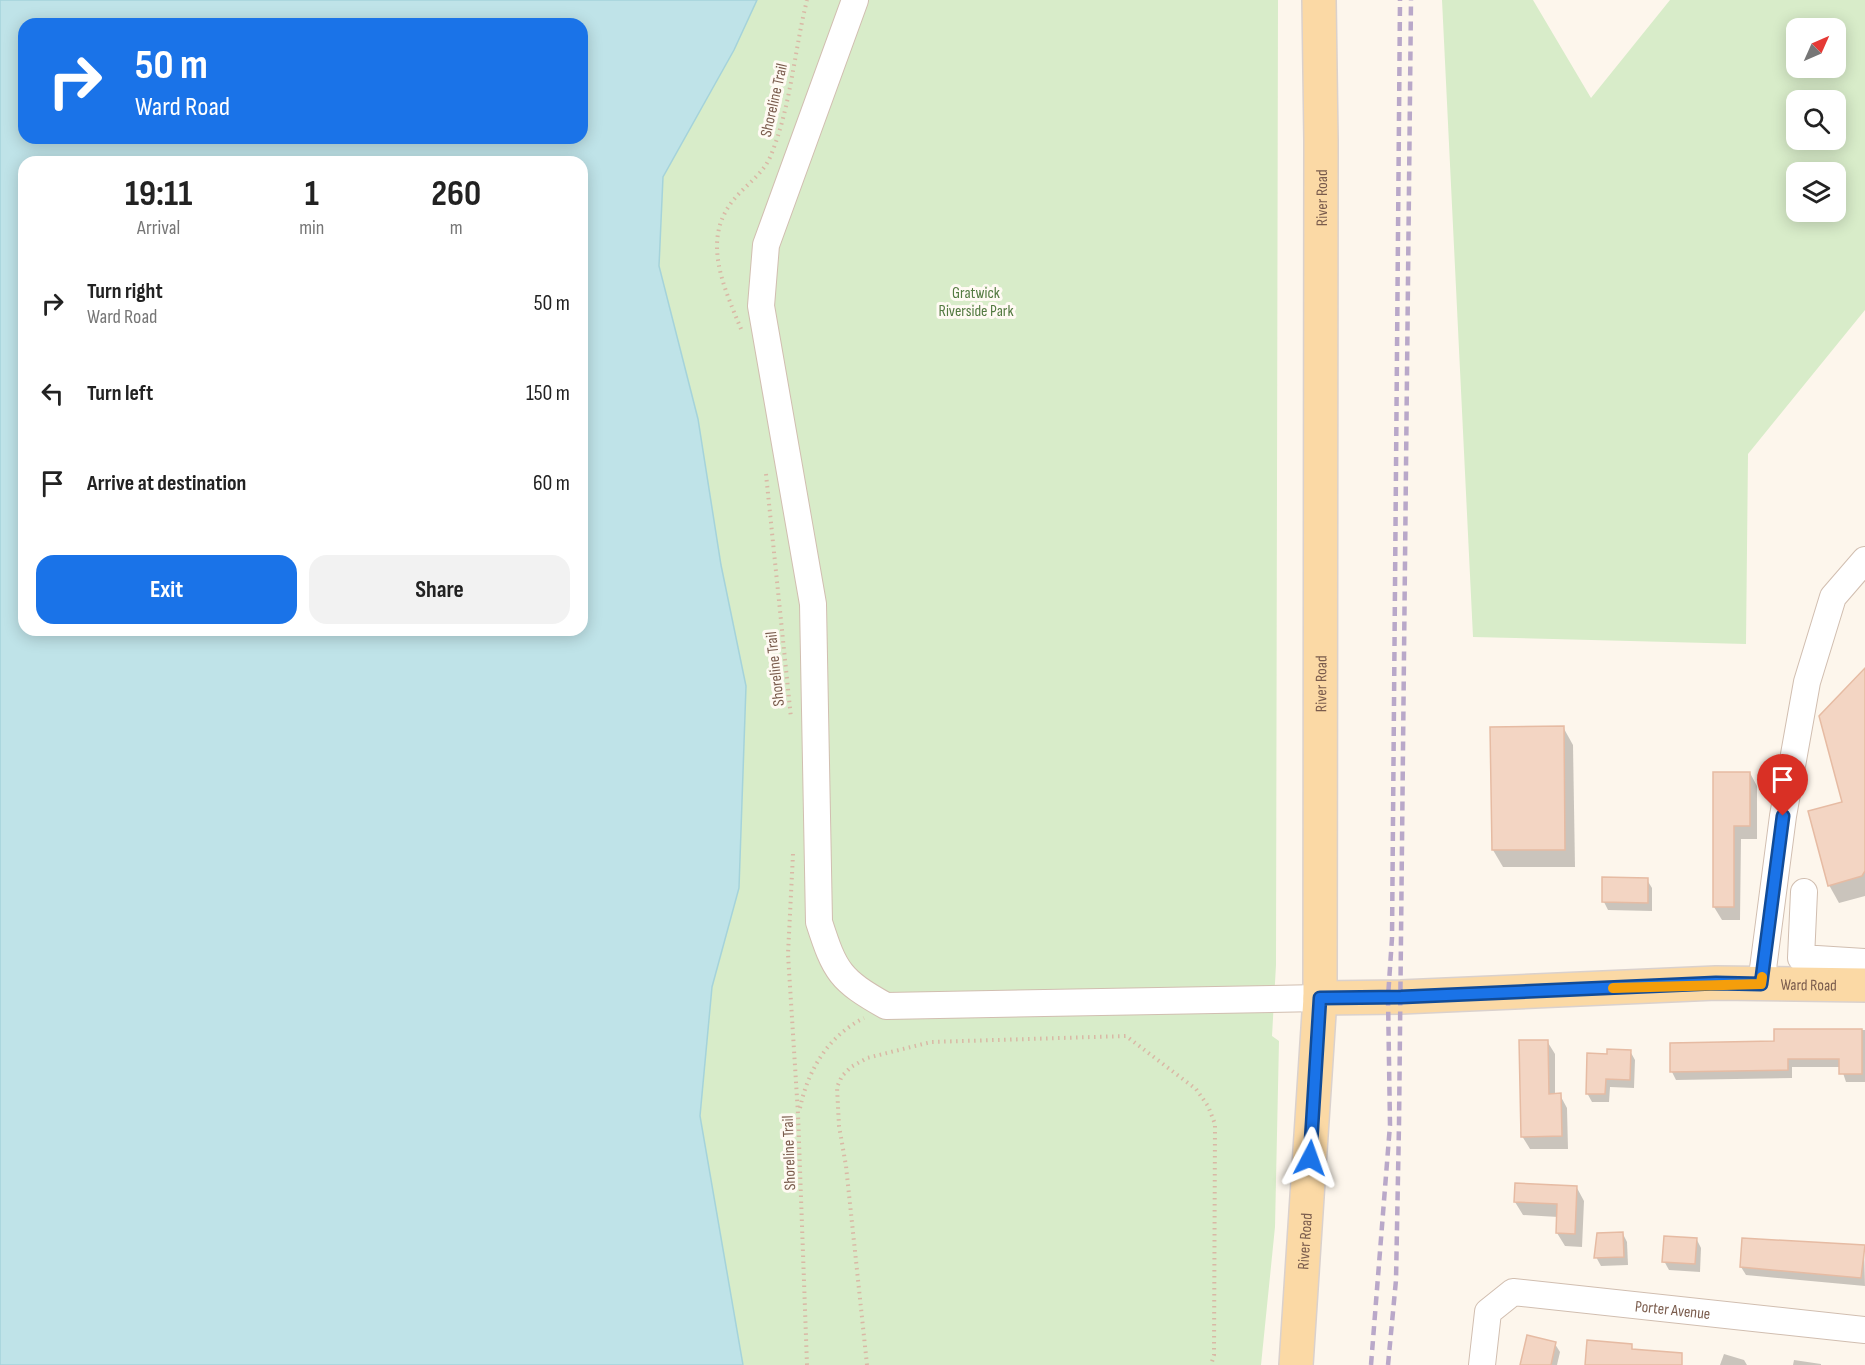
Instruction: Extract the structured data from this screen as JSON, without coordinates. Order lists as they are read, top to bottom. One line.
{"streets":{"main road":["River Road","Ward Road"],"street":["Porter Avenue"],"path":["Shoreline Trail"]},"crossings":[["River Road","Ward Road"]],"parks":["Gratwick Riverside Park"],"north":"top right","page":{"turn":["50 m","Ward Road"],"eta":["19:11","Arrival","1","min","260","m"],"list":[{"name":"Turn right","note":"Ward Road","value":"50 m"},{"name":"Turn left","value":"150 m"},{"name":"Arrive at destination","value":"60 m"}],"buttons":["Exit","Share"]}}
